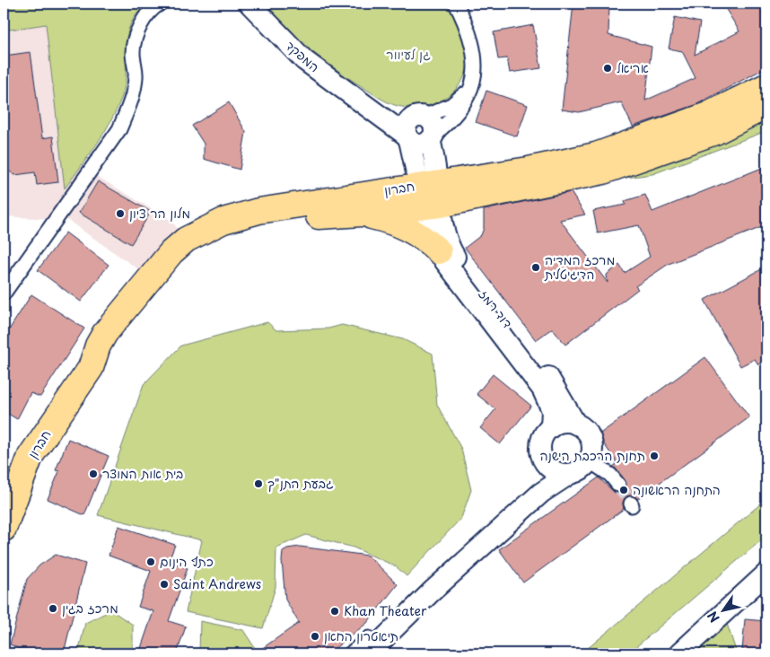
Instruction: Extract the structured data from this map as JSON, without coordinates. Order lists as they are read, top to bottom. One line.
{"streets":{"highway":["חברון"],"street":["המפקד","דוד רמז"]},"crossings":[["חברון","דוד רמז"]],"parks":["גן לעיוור"],"places":["אריאל","מלון הר ציון","מרכז המדיה הדיגיטלית","תחנת הרכבת הישנה","בית אות המוצר","גבעת התנ\"ך","התחנה הראשונה","כתף הינום","Saint Andrews","מרכז בגין","Khan Theater","תיאטרון החאן"],"north":"bottom left"}
